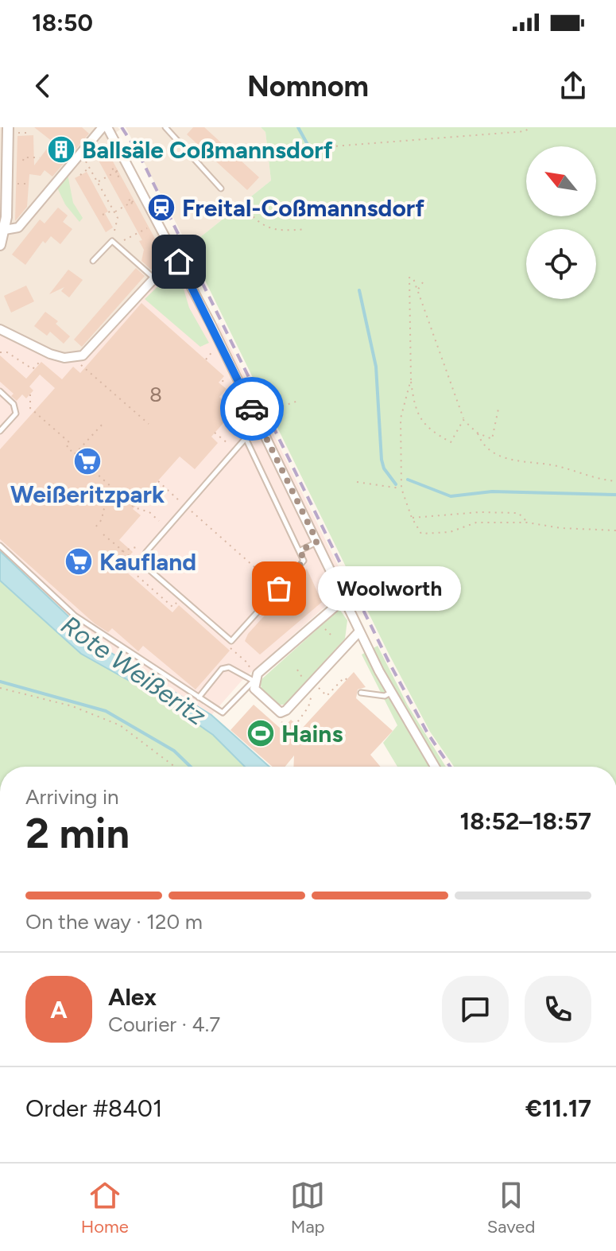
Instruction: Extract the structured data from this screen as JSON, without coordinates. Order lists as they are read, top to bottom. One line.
{"water":["Rote Weißeritz"],"places":{"building":["Ballsäle Coßmannsdorf"],"station":["Freital-Coßmannsdorf"],"supermarket":["Weißeritzpark","Kaufland"],"other":["Woolworth"],"sports":["Hains"]},"house_numbers":["8"],"north":"top left","page":{"status":"18:50","header":"Nomnom","bubble":"Woolworth","heading":["2 min","Arriving in","18:52–18:57"],"panel":["Alex","Courier · 4.7","Order #8401","€11.17"],"bar":"On the way · 120 m","round":"A","tabs":["Home","Map","Saved"]}}
